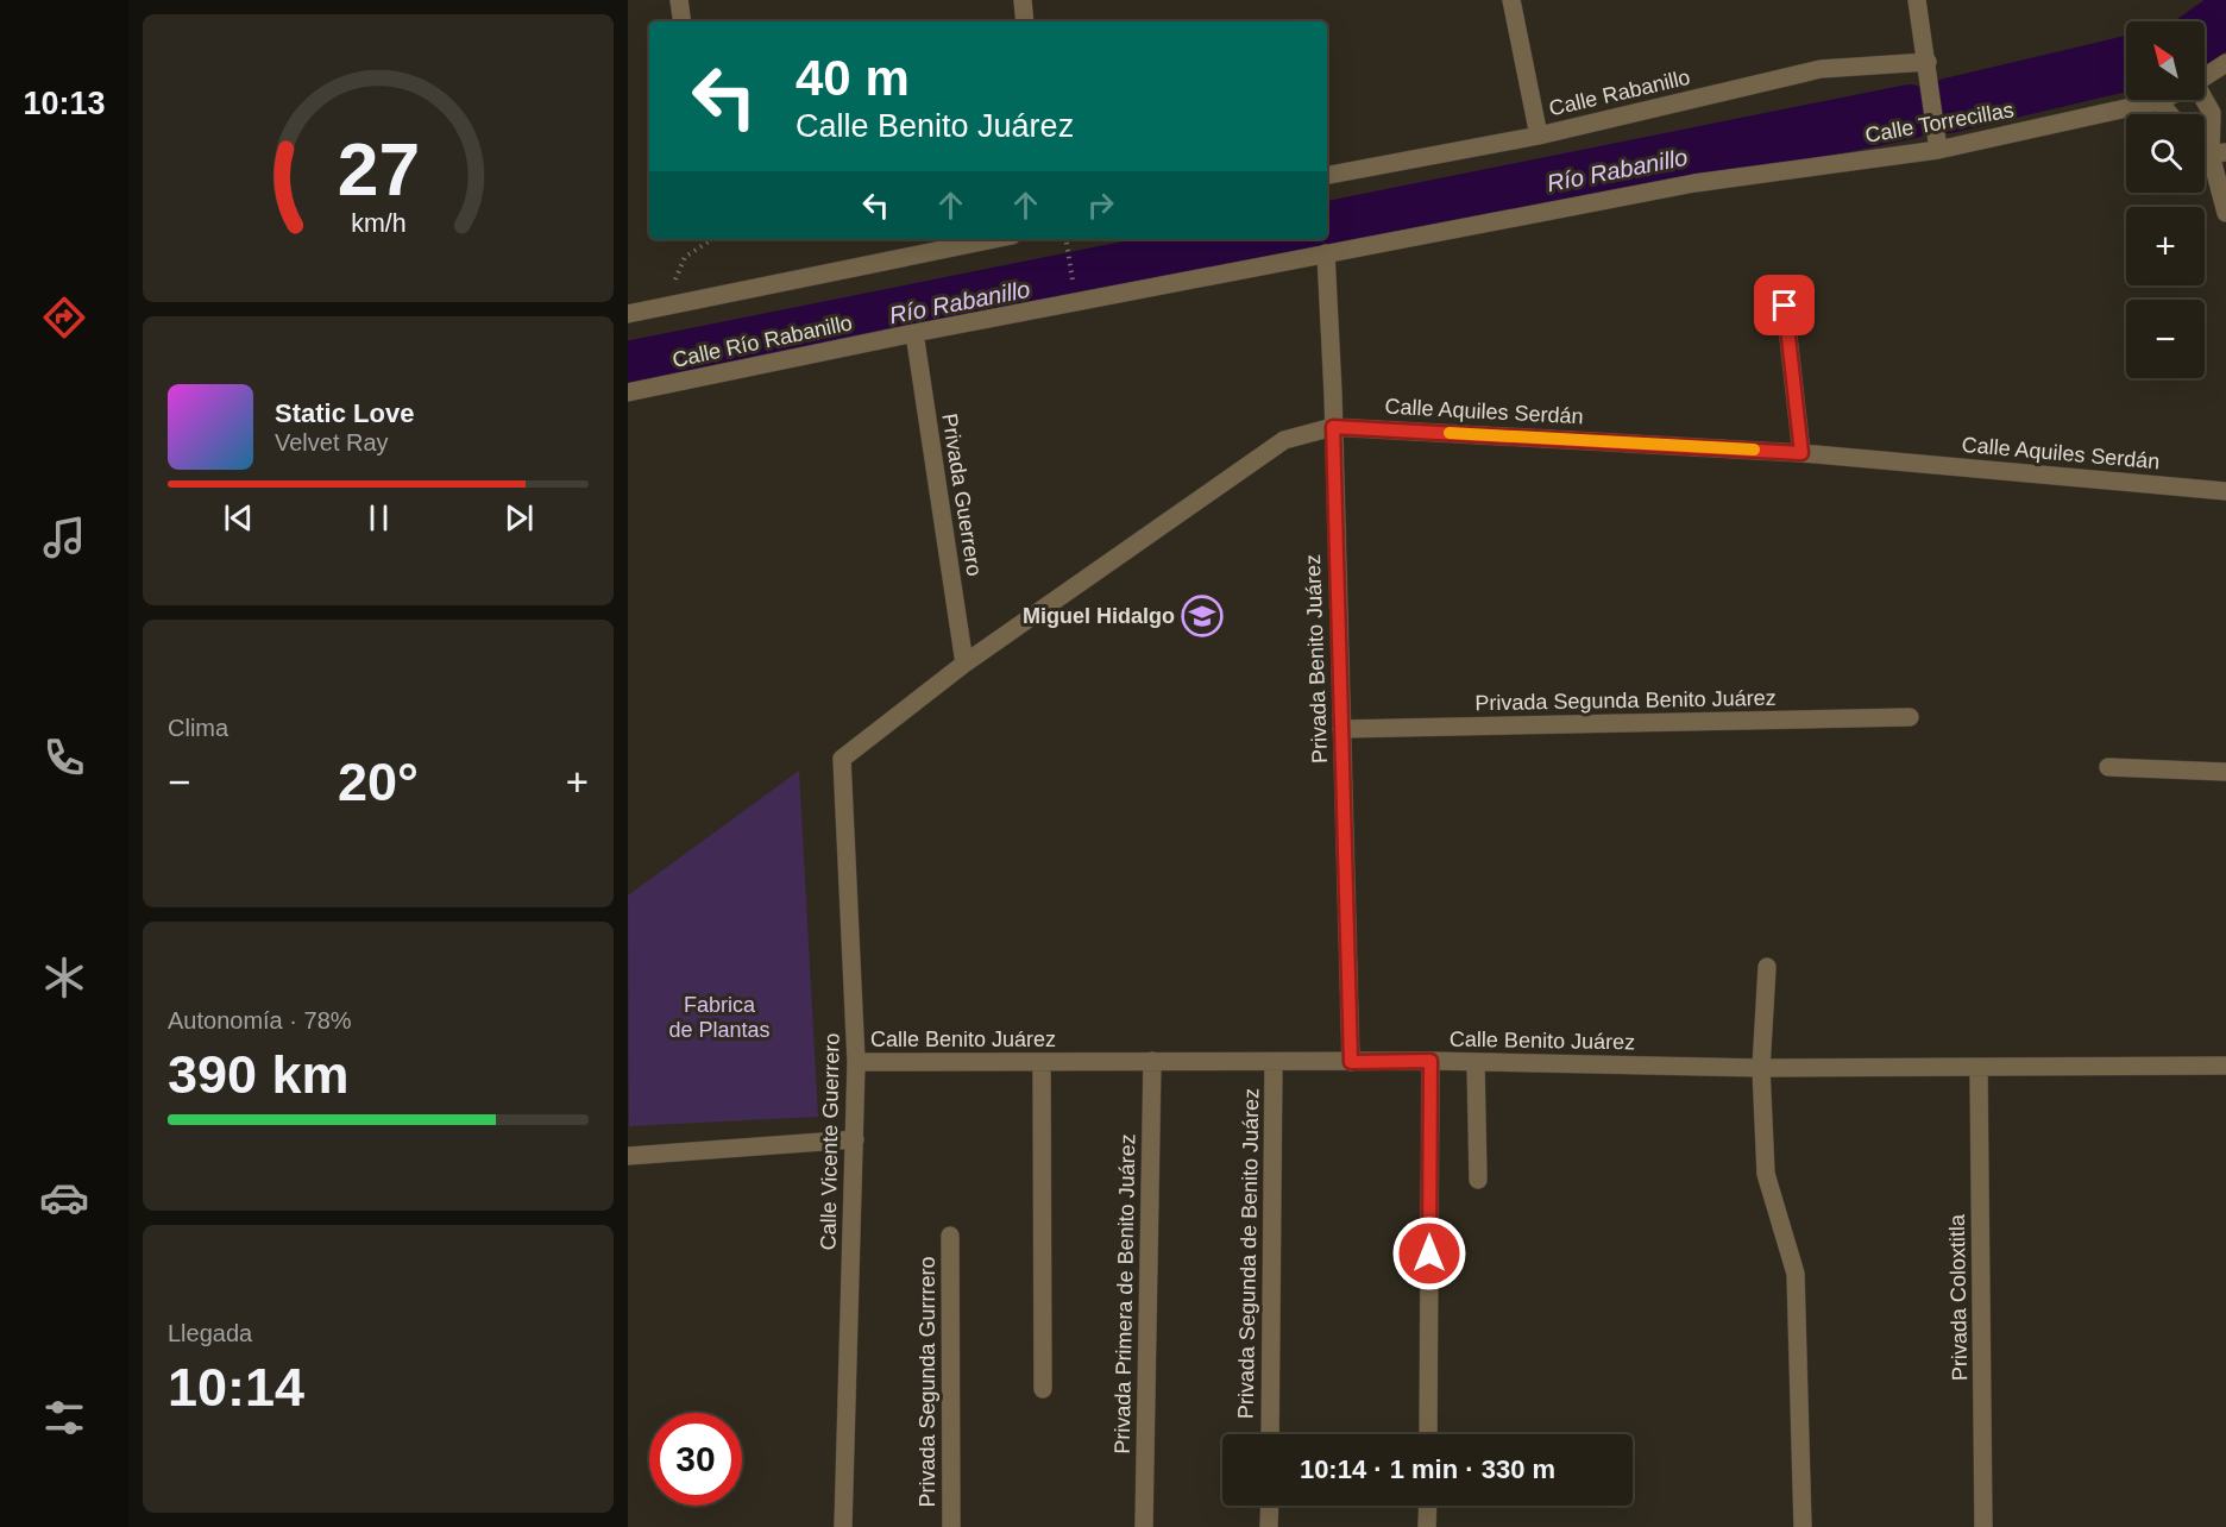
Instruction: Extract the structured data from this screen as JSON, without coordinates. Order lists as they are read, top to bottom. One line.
{"streets":{"street":["Calle Rabanillo","Calle Torrecillas","Calle Río Rabanillo","Calle Aquiles Serdán","Privada Guerrero","Privada Benito Juárez","Privada Segunda Benito Juárez","Calle Benito Juárez","Calle Vicente Guerrero","Privada Segunda de Benito Juárez","Privada Primera de Benito Juárez","Privada Coloxtitla","Privada Segunda Gurrrero"]},"crossings":[["Calle Torrecillas","Calle Río Rabanillo"],["Calle Torrecillas","Privada Benito Juárez"],["Calle Río Rabanillo","Privada Guerrero"],["Calle Río Rabanillo","Privada Benito Juárez"],["Calle Aquiles Serdán","Privada Guerrero"],["Calle Aquiles Serdán","Privada Benito Juárez"],["Calle Aquiles Serdán","Calle Vicente Guerrero"],["Privada Benito Juárez","Privada Segunda Benito Juárez"],["Privada Benito Juárez","Calle Benito Juárez"],["Calle Benito Juárez","Calle Vicente Guerrero"],["Calle Benito Juárez","Privada Segunda de Benito Juárez"],["Calle Benito Juárez","Privada Primera de Benito Juárez"],["Calle Benito Juárez","Privada Coloxtitla"]],"water":["Río Rabanillo"],"parks":["Fabrica de Plantas"],"places":{"school or university":["Miguel Hidalgo"]},"north":"top left","page":{"tabs":"10:13","map_buttons":["+","−"],"turn":["40 m","Calle Benito Juárez"],"song":["Static Love","Velvet Ray"],"tile":["Clima",["Autonomía · 78%","390 km"],["Llegada","10:14"]],"heat":["−","20°","+"],"limit":"30","trip":"10:14 · 1 min · 330 m","gauge":["27","km/h"]}}
